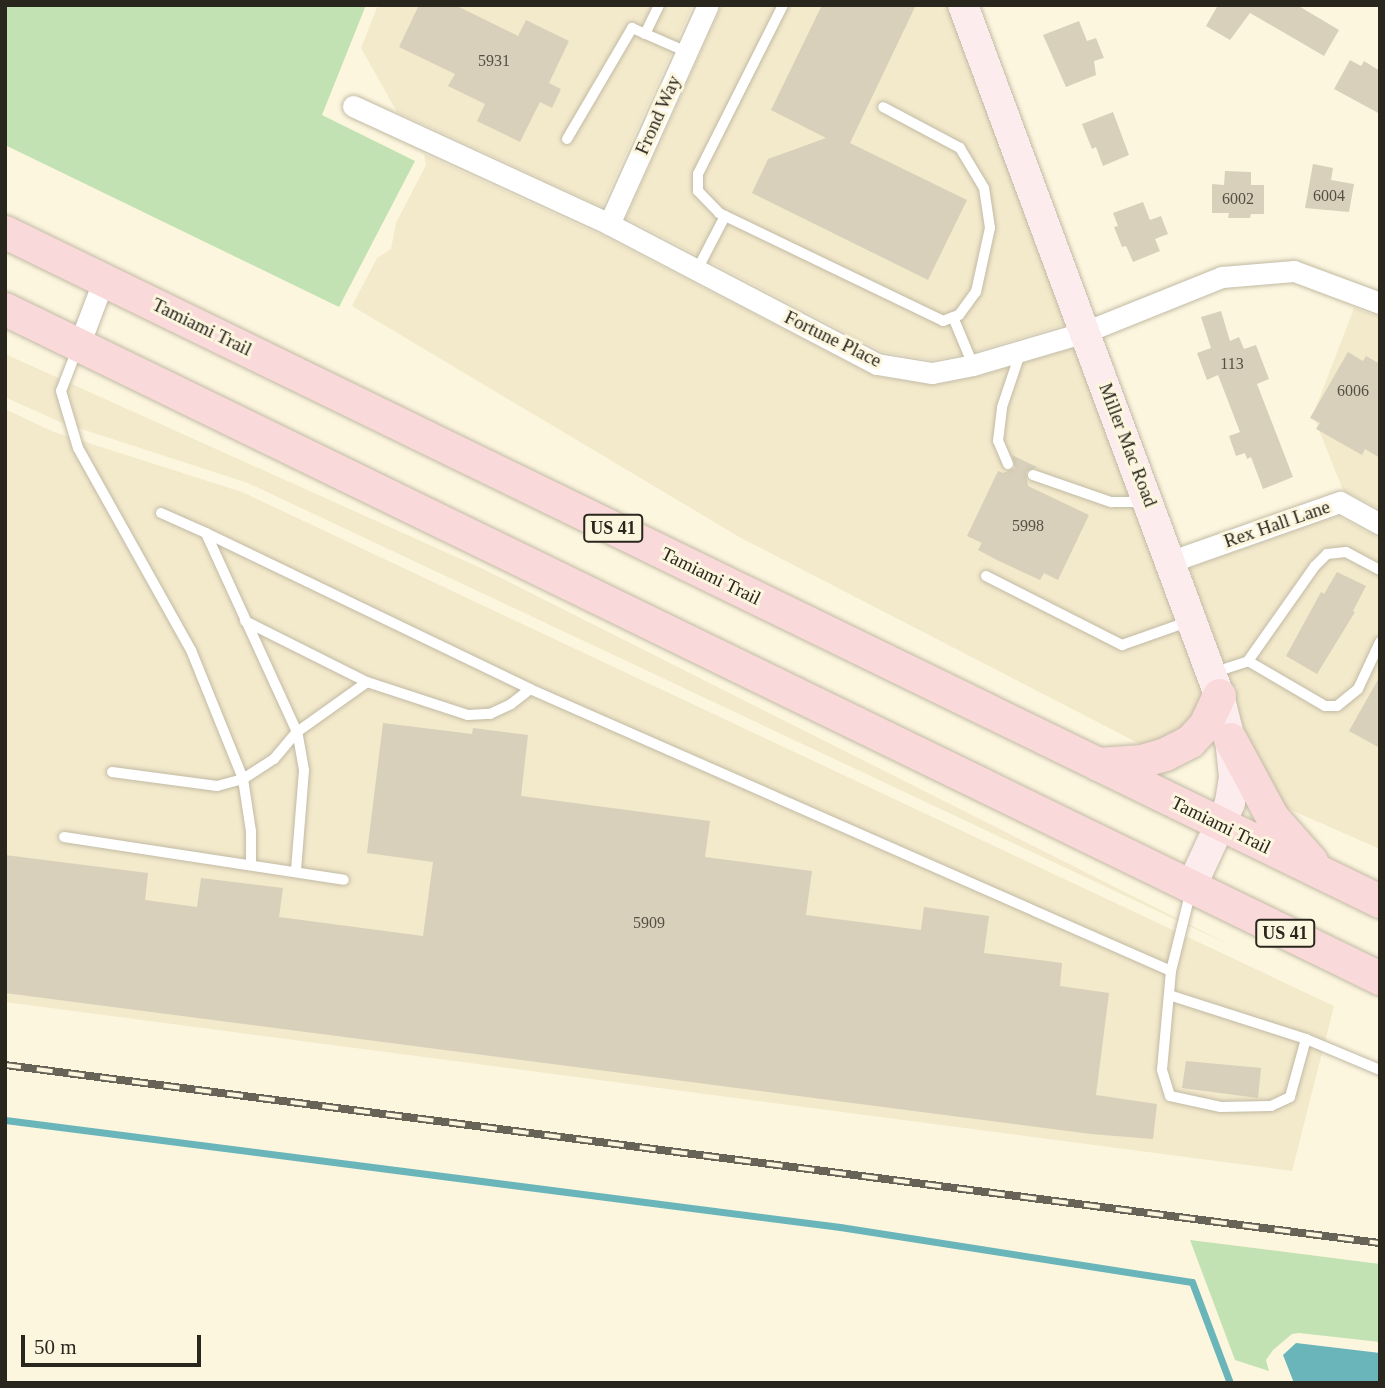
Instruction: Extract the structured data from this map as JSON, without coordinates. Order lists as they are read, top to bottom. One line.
{"streets":{"main road":["Tamiami Trail","US 41"],"street":["Frond Way","Fortune Place","Miller Mac Road","Rex Hall Lane"]},"crossings":[["Frond Way","Fortune Place"],["Tamiami Trail","Miller Mac Road"],["Fortune Place","Miller Mac Road"],["Miller Mac Road","Rex Hall Lane"],["Miller Mac Road","US 41"]],"house_numbers":["5931","6004","6002","113","6006","5998","5909"],"scale_bar":"50 m"}
